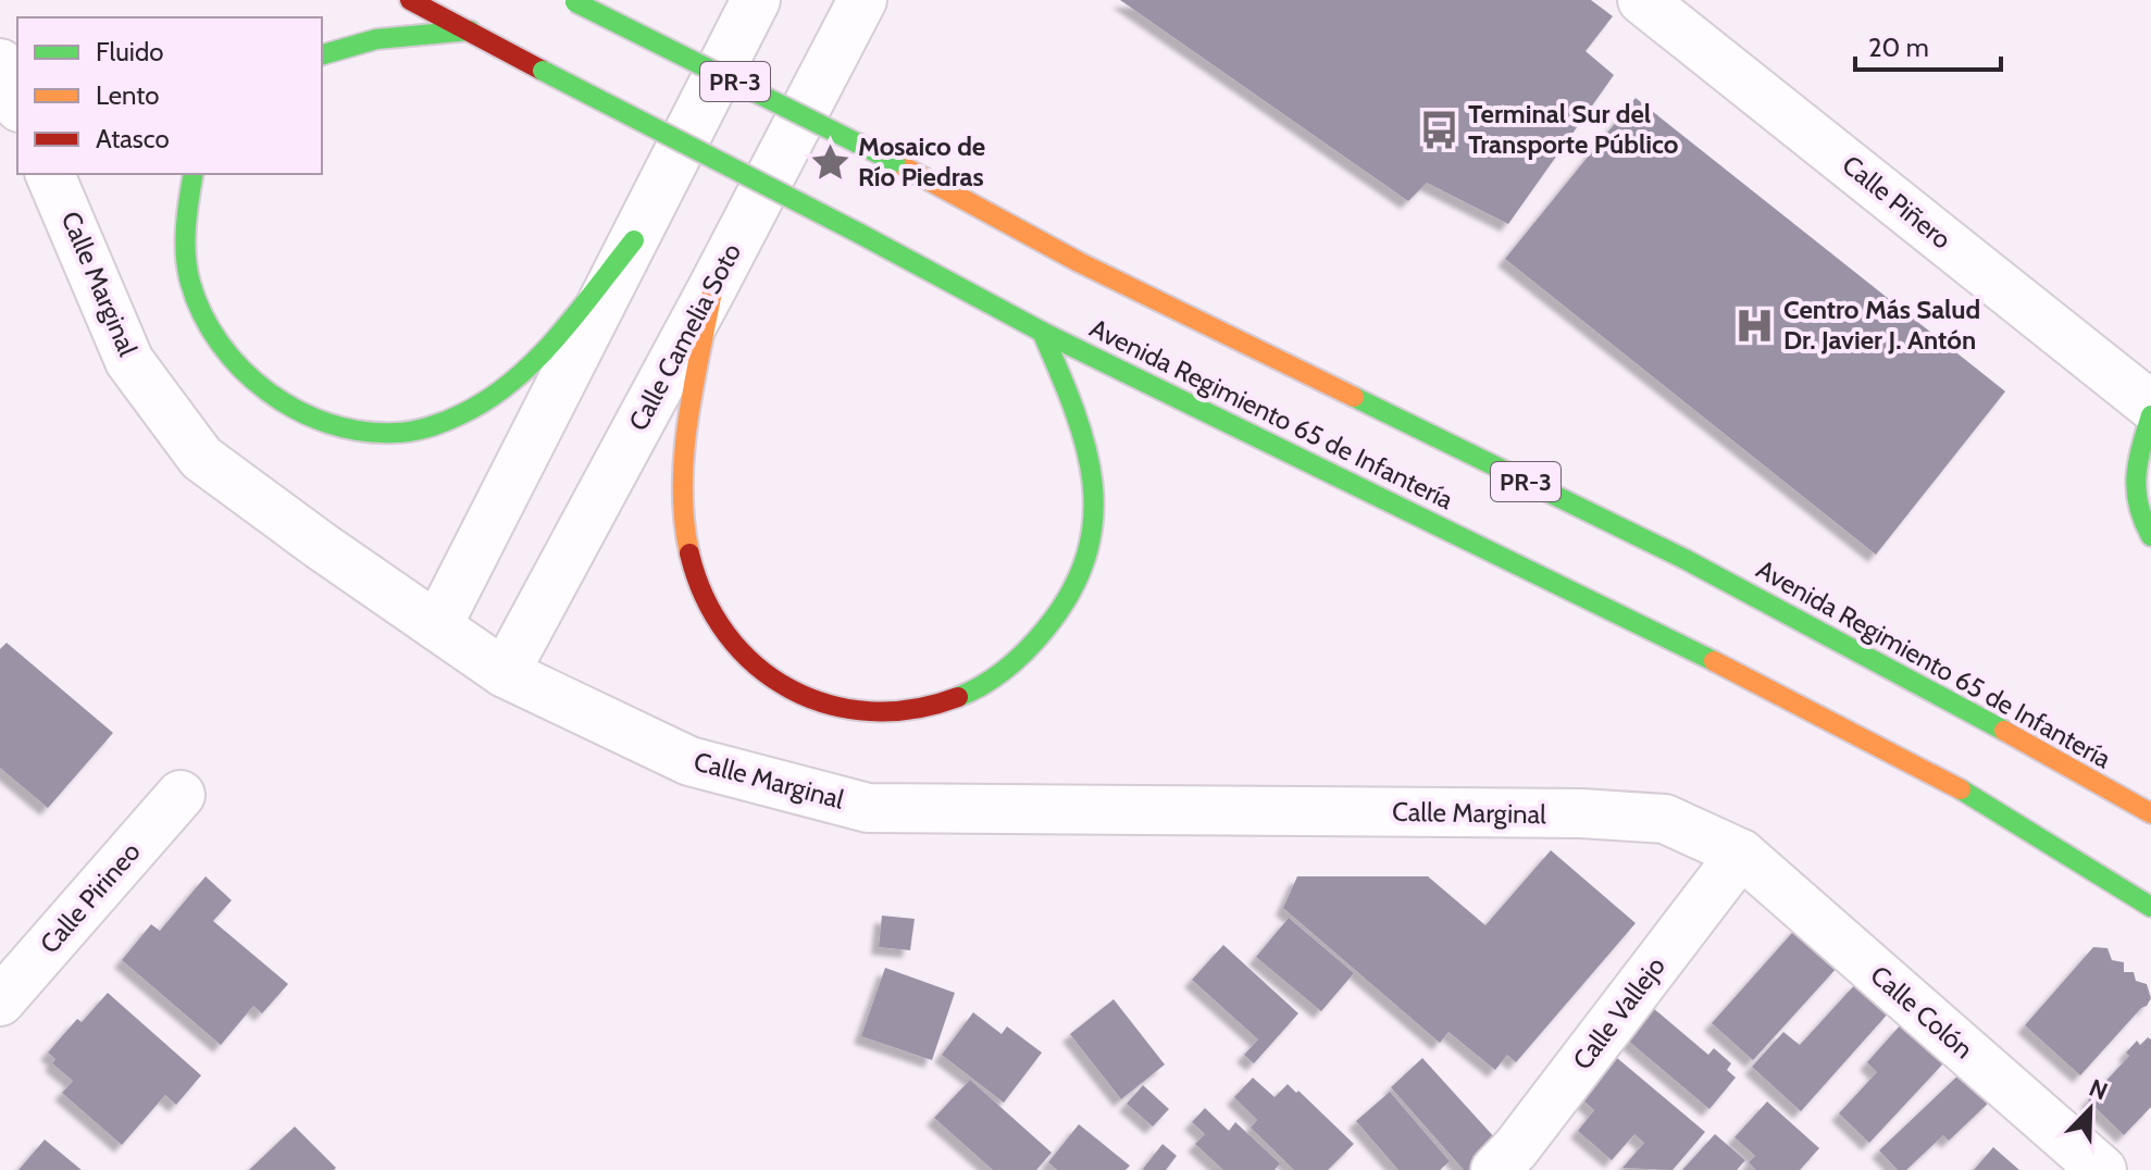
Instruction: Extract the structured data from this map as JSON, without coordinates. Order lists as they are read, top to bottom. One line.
{"streets":{"highway":["PR-3","Avenida Regimiento 65 de Infantería"],"street":["Calle Piñero","Calle Marginal","Calle Camelia Soto","Calle Pirineo","Calle Colón","Calle Vallejo"]},"crossings":[["Calle Marginal","Calle Camelia Soto"],["Calle Marginal","Calle Colón"],["Calle Marginal","Calle Vallejo"],["Calle Colón","Calle Vallejo"]],"places":{"bus stop":["Terminal Sur del Transporte Público"],"place":["Mosaico de Río Piedras"],"hospital":["Centro Más Salud Dr. Javier J. Antón"]},"legend":["Fluido","Lento","Atasco"],"scale_bar":"20 m","north":"top right"}
